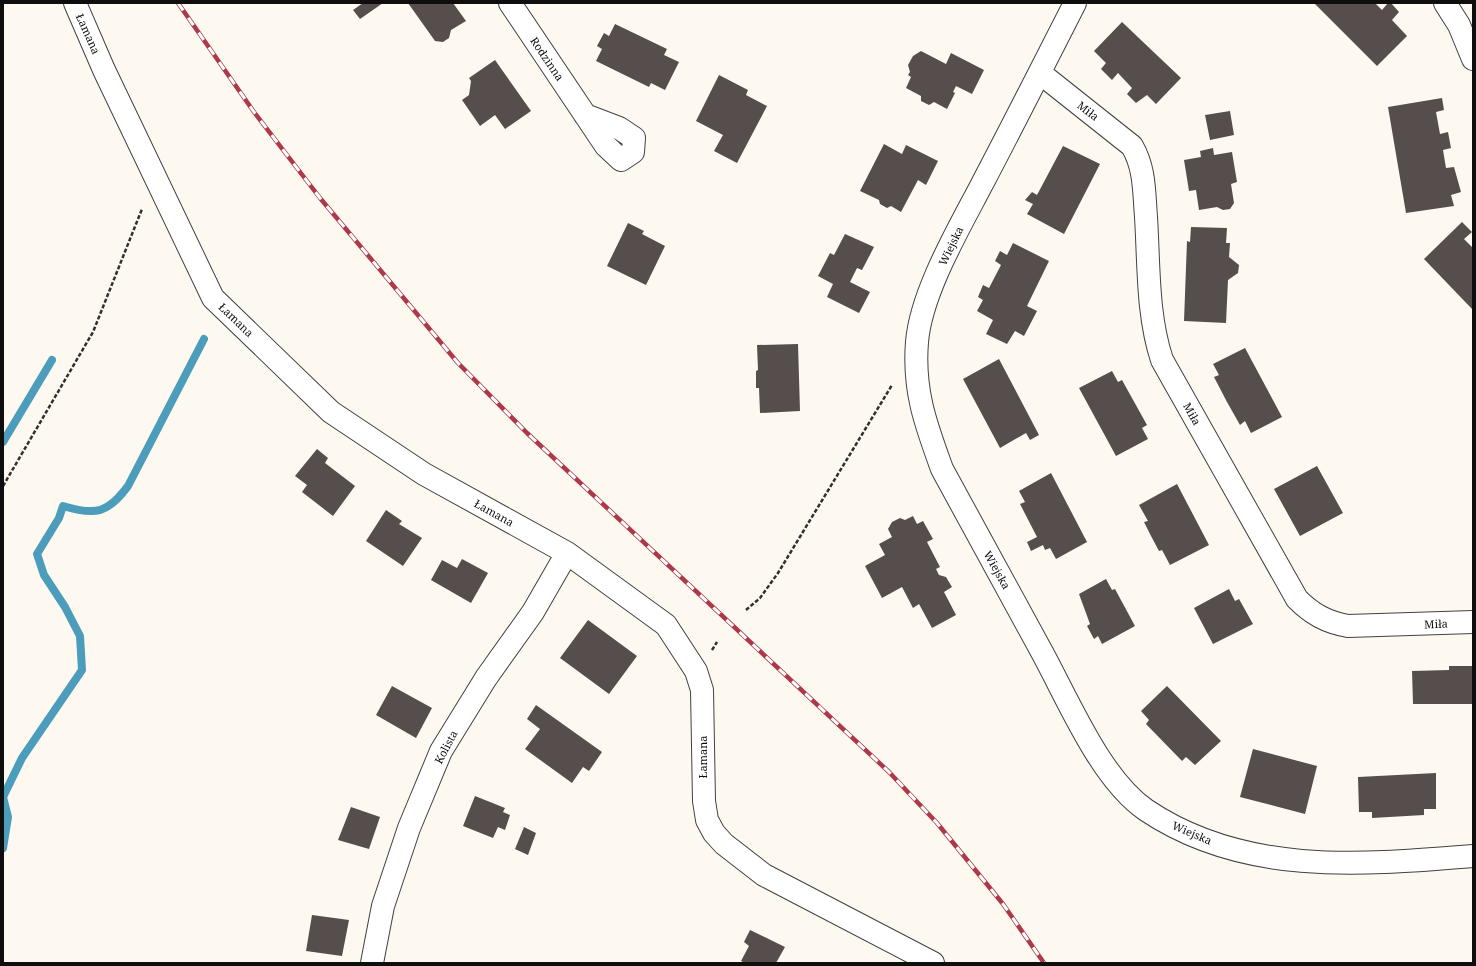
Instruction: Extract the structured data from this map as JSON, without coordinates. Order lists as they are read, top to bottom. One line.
{"streets":{"street":["Łamana","Rodzinna","Miła","Wiejska","Kolista"]},"crossings":[["Łamana","Kolista"],["Miła","Wiejska"]]}
